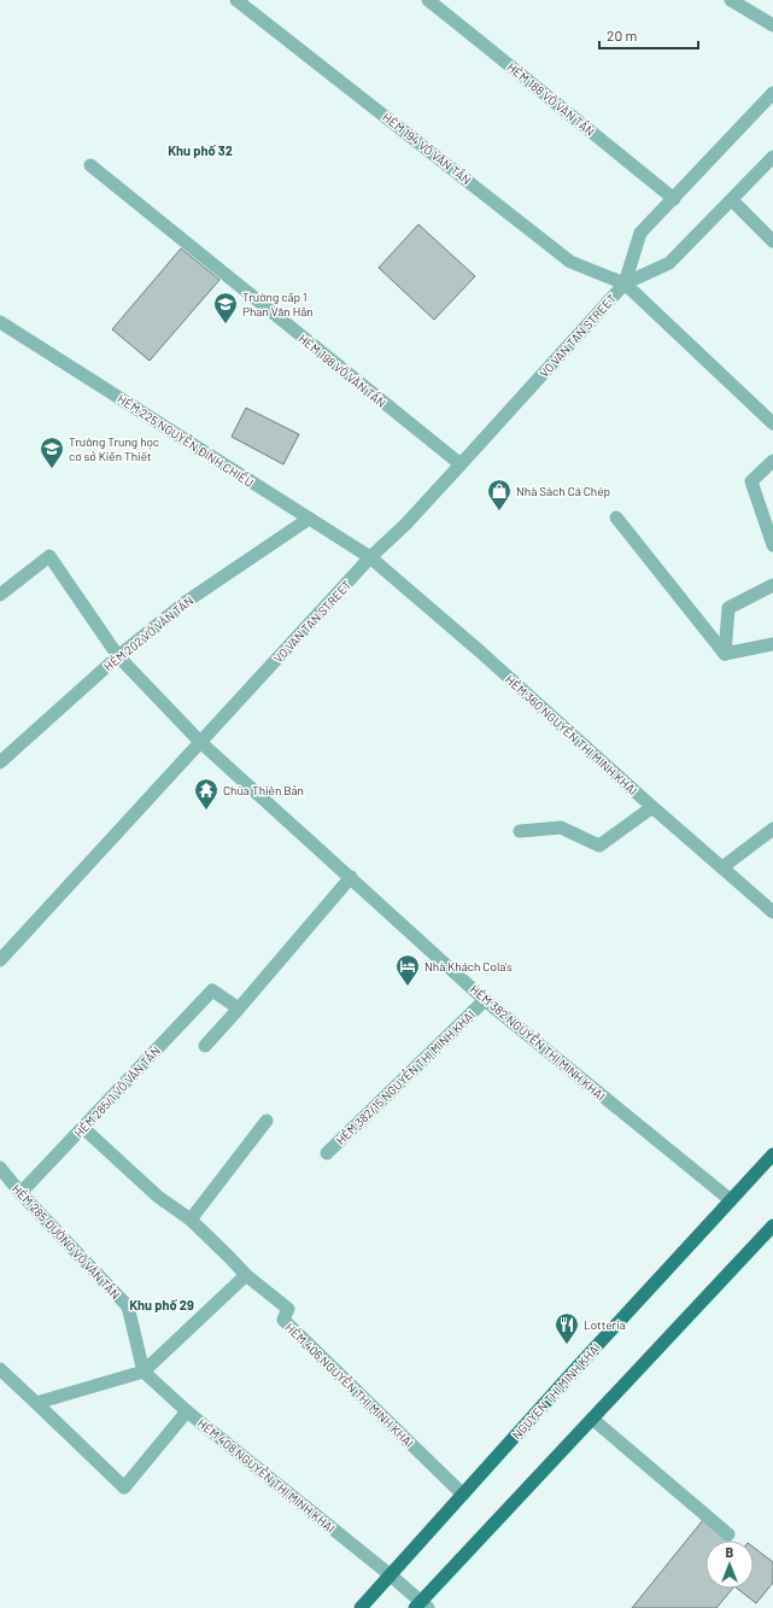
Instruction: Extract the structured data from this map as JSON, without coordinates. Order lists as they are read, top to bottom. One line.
{"streets":{"main road":["NGUYEN THI MINH KHAI"],"street":["HẺM 188 VÕ VĂN TẦN","HẺM 194 VÕ VĂN TẦN","VO VAN TAN STREET","HẺM 198 VÕ VĂN TẦN","HẺM 225 NGUYỄN ÐÌNH CHIỂU","HẺM 202 VÕ VĂN TẦN","HẺM 360 NGUYỄN THỊ MINH KHAI","HẺM 382 NGUYỄN THỊ MINH KHAI","HẺM 382/15 NGUYỄN THỊ MINH KHAI","HẺM 285/1 VÕ VĂN TẦN","HẺM 285 ĐƯỜNG VÕ VĂN TẦN","HẺM 406 NGUYỄN THỊ MINH KHAI","HẺM 408 NGUYỄN THỊ MINH KHAI"]},"crossings":[["HẺM 188 VÕ VĂN TẦN","VO VAN TAN STREET"],["HẺM 194 VÕ VĂN TẦN","VO VAN TAN STREET"],["VO VAN TAN STREET","HẺM 198 VÕ VĂN TẦN"],["VO VAN TAN STREET","HẺM 225 NGUYỄN ÐÌNH CHIỂU"],["VO VAN TAN STREET","HẺM 360 NGUYỄN THỊ MINH KHAI"],["VO VAN TAN STREET","HẺM 382 NGUYỄN THỊ MINH KHAI"],["HẺM 225 NGUYỄN ÐÌNH CHIỂU","HẺM 202 VÕ VĂN TẦN"],["HẺM 225 NGUYỄN ÐÌNH CHIỂU","HẺM 360 NGUYỄN THỊ MINH KHAI"],["HẺM 202 VÕ VĂN TẦN","HẺM 382 NGUYỄN THỊ MINH KHAI"],["HẺM 382 NGUYỄN THỊ MINH KHAI","HẺM 382/15 NGUYỄN THỊ MINH KHAI"],["HẺM 382 NGUYỄN THỊ MINH KHAI","NGUYEN THI MINH KHAI"],["HẺM 285/1 VÕ VĂN TẦN","HẺM 285 ĐƯỜNG VÕ VĂN TẦN"],["HẺM 285 ĐƯỜNG VÕ VĂN TẦN","HẺM 408 NGUYỄN THỊ MINH KHAI"],["HẺM 406 NGUYỄN THỊ MINH KHAI","NGUYEN THI MINH KHAI"],["NGUYEN THI MINH KHAI","HẺM 408 NGUYỄN THỊ MINH KHAI"]],"districts":["Khu phố 32","Khu phố 29"],"places":{"school or university":["Trường cấp 1 Phan Văn Hân","Trường Trung học cơ sở Kiến Thiết"],"shop":["Nhà Sách Cá Chép"],"temple":["Chùa Thiên Bản"],"hotel":["Nhà Khách Cola's"],"restaurant":["Lotteria"]},"scale_bar":"20 m","north":"top"}
